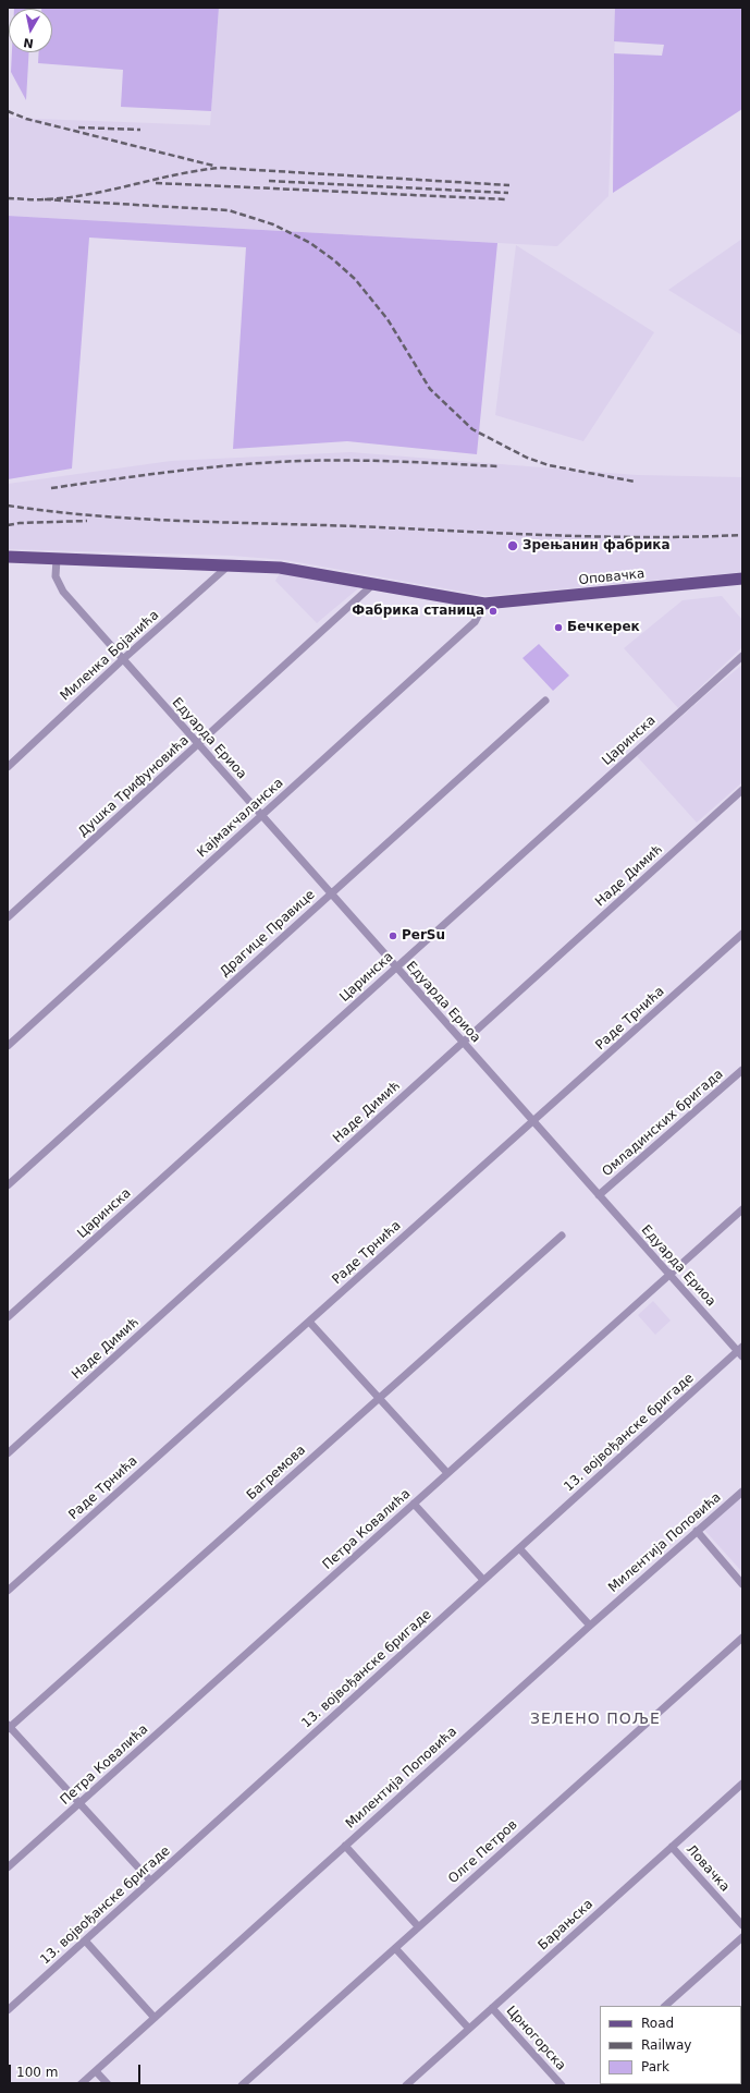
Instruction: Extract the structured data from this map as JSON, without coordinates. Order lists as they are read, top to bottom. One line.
{"streets":{"main road":["Оповачка"],"street":["Миленка Бојанића","Едуарда Ериоа","Царинска","Душка Трифуновића","Кајмакчаланска","Наде Димић","Драгице Правице","Раде Трнића","Омладинских бригада","13. војвођанске бригаде","Багремова","Петра Ковалића","Милентија Поповића","Олге Петров","Ловачка","Барањска","Црногорска"]},"crossings":[["Оповачка","Миленка Бојанића"],["Оповачка","Едуарда Ериоа"],["Оповачка","Душка Трифуновића"],["Оповачка","Кајмакчаланска"],["Миленка Бојанића","Едуарда Ериоа"],["Едуарда Ериоа","Царинска"],["Едуарда Ериоа","Душка Трифуновића"],["Едуарда Ериоа","Кајмакчаланска"],["Едуарда Ериоа","Наде Димић"],["Едуарда Ериоа","Драгице Правице"],["Едуарда Ериоа","Раде Трнића"],["Едуарда Ериоа","Омладинских бригада"],["Едуарда Ериоа","13. војвођанске бригаде"],["Едуарда Ериоа","Петра Ковалића"],["Ловачка","Барањска"],["Барањска","Црногорска"]],"districts":["ЗЕЛЕНО ПОЉЕ"],"places":["Зрењанин фабрика","Фабрика станица","Бечкерек","PerSu"],"legend":["Road","Railway","Park"],"scale_bar":"100 m","north":"bottom"}
